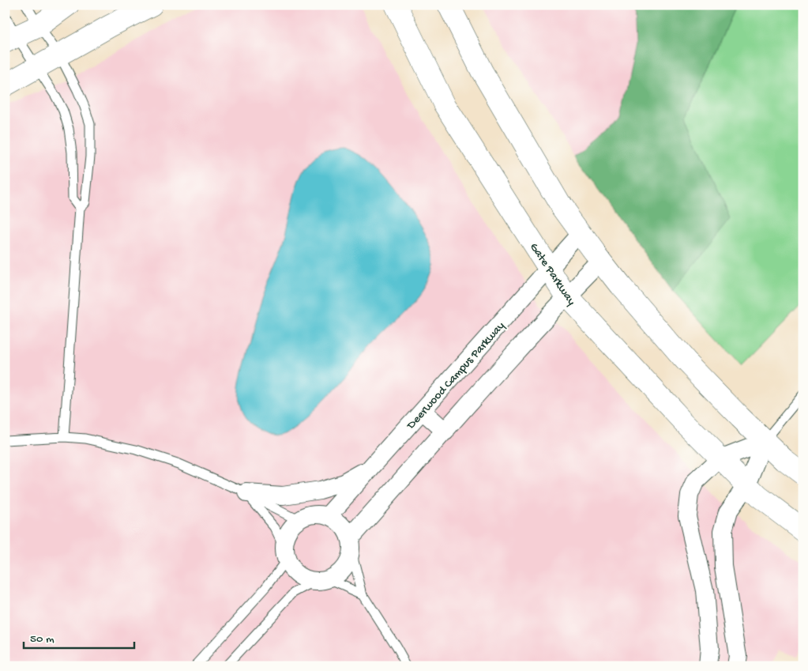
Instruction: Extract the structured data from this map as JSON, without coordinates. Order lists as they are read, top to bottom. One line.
{"streets":{"main road":["Gate Parkway"],"street":["Deerwood Campus Parkway"]},"crossings":[["Gate Parkway","Deerwood Campus Parkway"]],"scale_bar":"50 m"}
